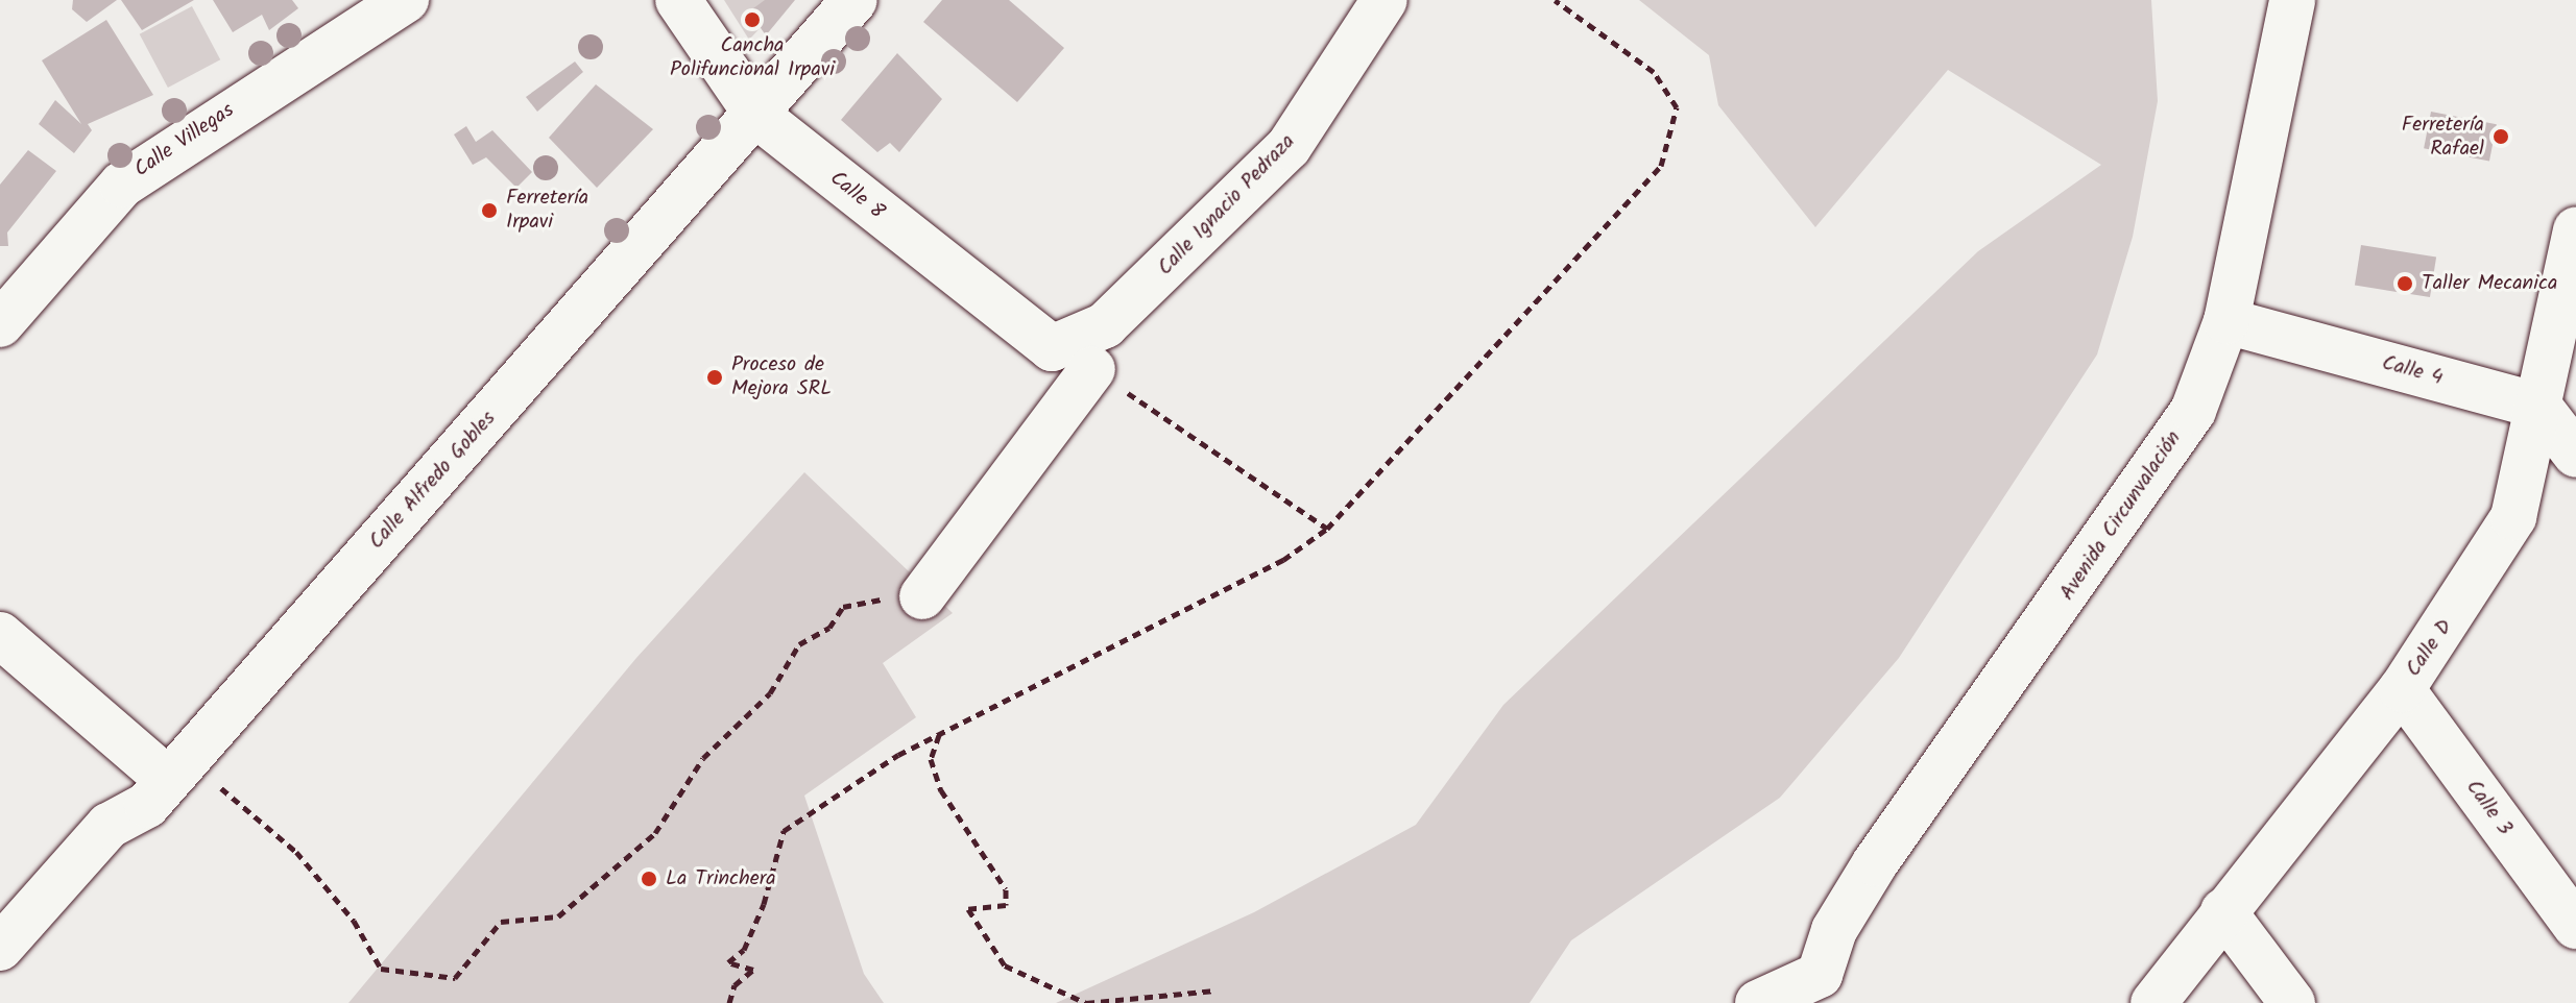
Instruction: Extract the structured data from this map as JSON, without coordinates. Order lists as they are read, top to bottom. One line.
{"streets":{"street":["Calle Villegas","Calle 8","Calle Ignacio Pedraza","Calle 4","Calle Alfredo Gobles","Avenida Circunvalación","Calle D","Calle 3"]},"crossings":[["Calle 8","Calle Ignacio Pedraza"],["Calle 8","Calle Alfredo Gobles"],["Calle 4","Avenida Circunvalación"],["Calle 4","Calle D"],["Calle D","Calle 3"]],"places":["Cancha Polifuncional Irpavi","Ferretería Rafael","Ferretería Irpavi","Taller Mecanica","Proceso de Mejora SRL","La Trinchera"]}
